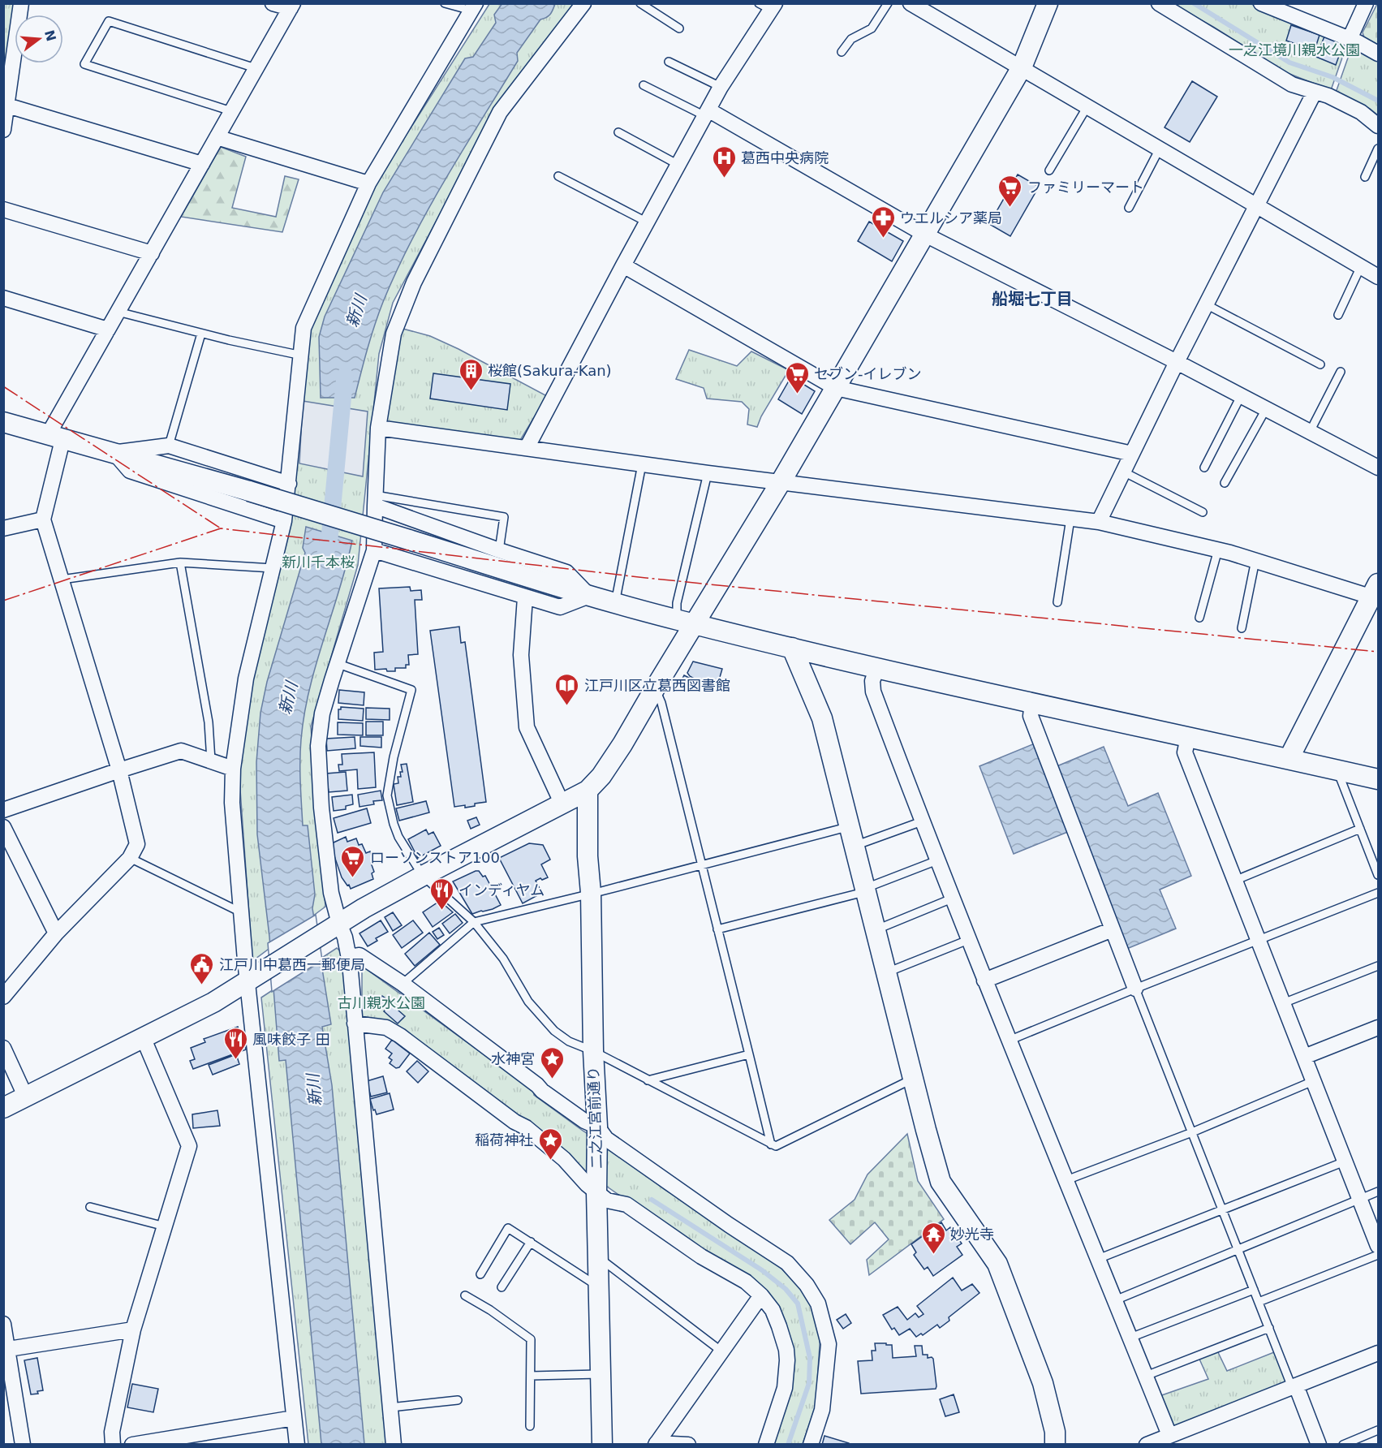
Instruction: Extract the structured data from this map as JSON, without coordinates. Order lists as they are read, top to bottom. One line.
{"streets":{"street":["二之江宮前通り"]},"districts":["船堀七丁目"],"water":["新川"],"parks":["一之江境川親水公園","新川千本桜","古川親水公園"],"places":{"hospital":["葛西中央病院"],"supermarket":["ファミリーマート","セブン-イレブン","ローソンストア100"],"pharmacy":["ウエルシア薬局"],"building":["桜館(Sakura-Kan)"],"library":["江戸川区立葛西図書館"],"restaurant":["インディヤム","風味餃子 田"],"public building":["江戸川中葛西一郵便局"],"place":["水神宮","稲荷神社"],"temple":["妙光寺"]},"north":"right"}
